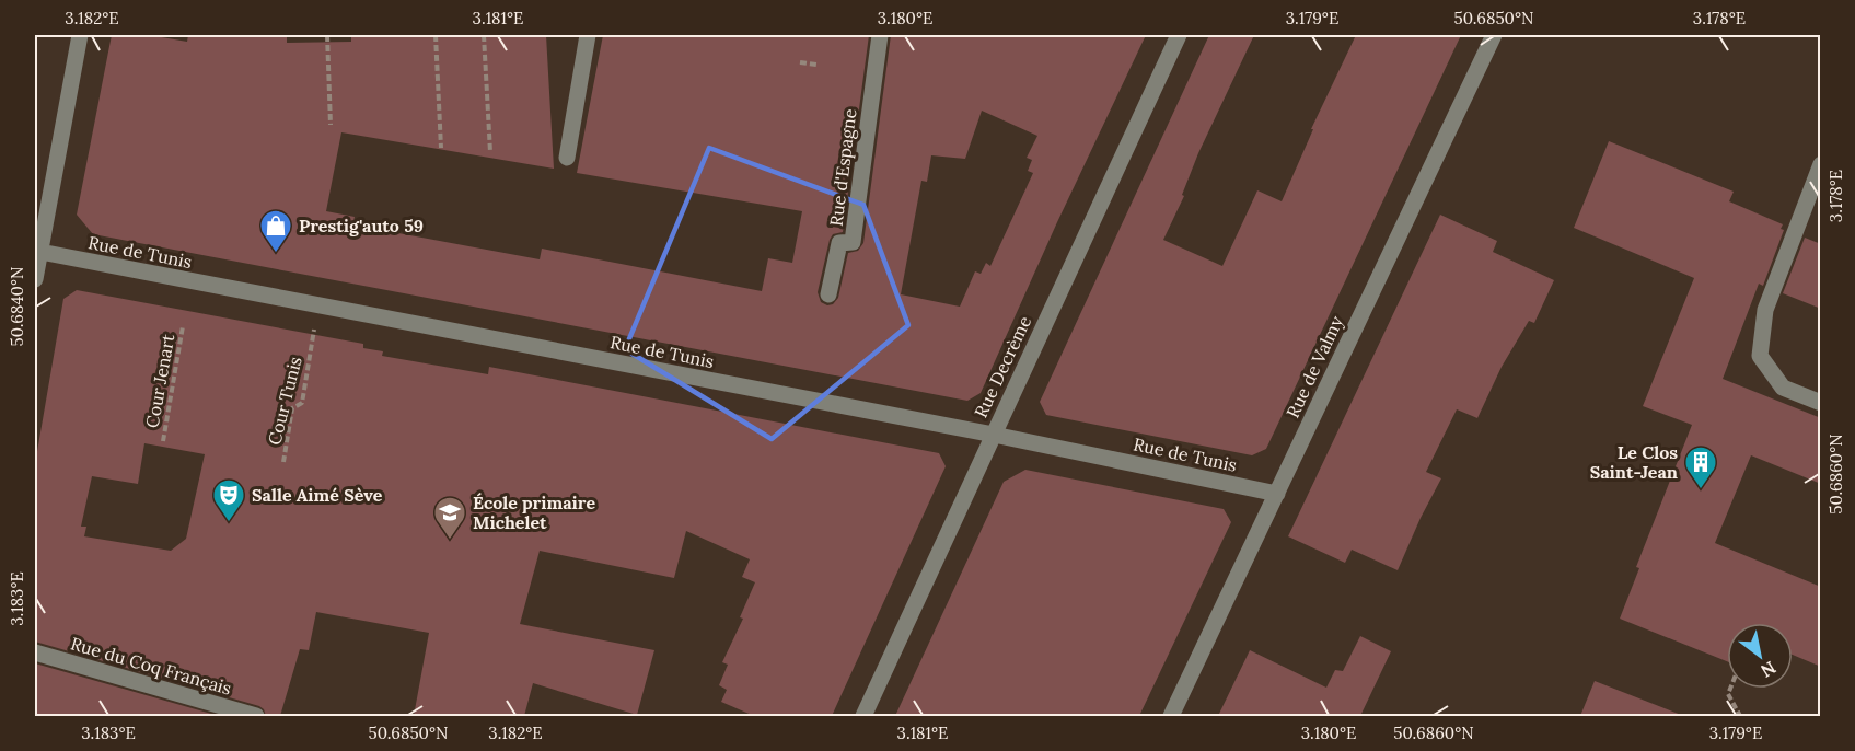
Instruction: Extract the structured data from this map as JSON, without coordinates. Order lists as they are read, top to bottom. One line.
{"streets":{"street":["Rue d'Espagne","Rue de Tunis","Rue Decrème","Rue de Valmy","Rue du Coq Français"],"path":["Cour Jenart","Cour Tunis"]},"crossings":[["Rue de Tunis","Rue Decrème"],["Rue de Tunis","Rue de Valmy"],["Rue de Tunis","Cour Tunis"]],"places":{"shop":["Prestig'auto 59"],"building":["Le Clos Saint-Jean"],"theatre":["Salle Aimé Sève"],"school or university":["École primaire Michelet"]},"north":"bottom right","coordinates":["3.182°E","3.181°E","3.180°E","3.179°E","50.6850°N","3.178°E","50.6840°N","50.6860°N","3.183°E"]}
